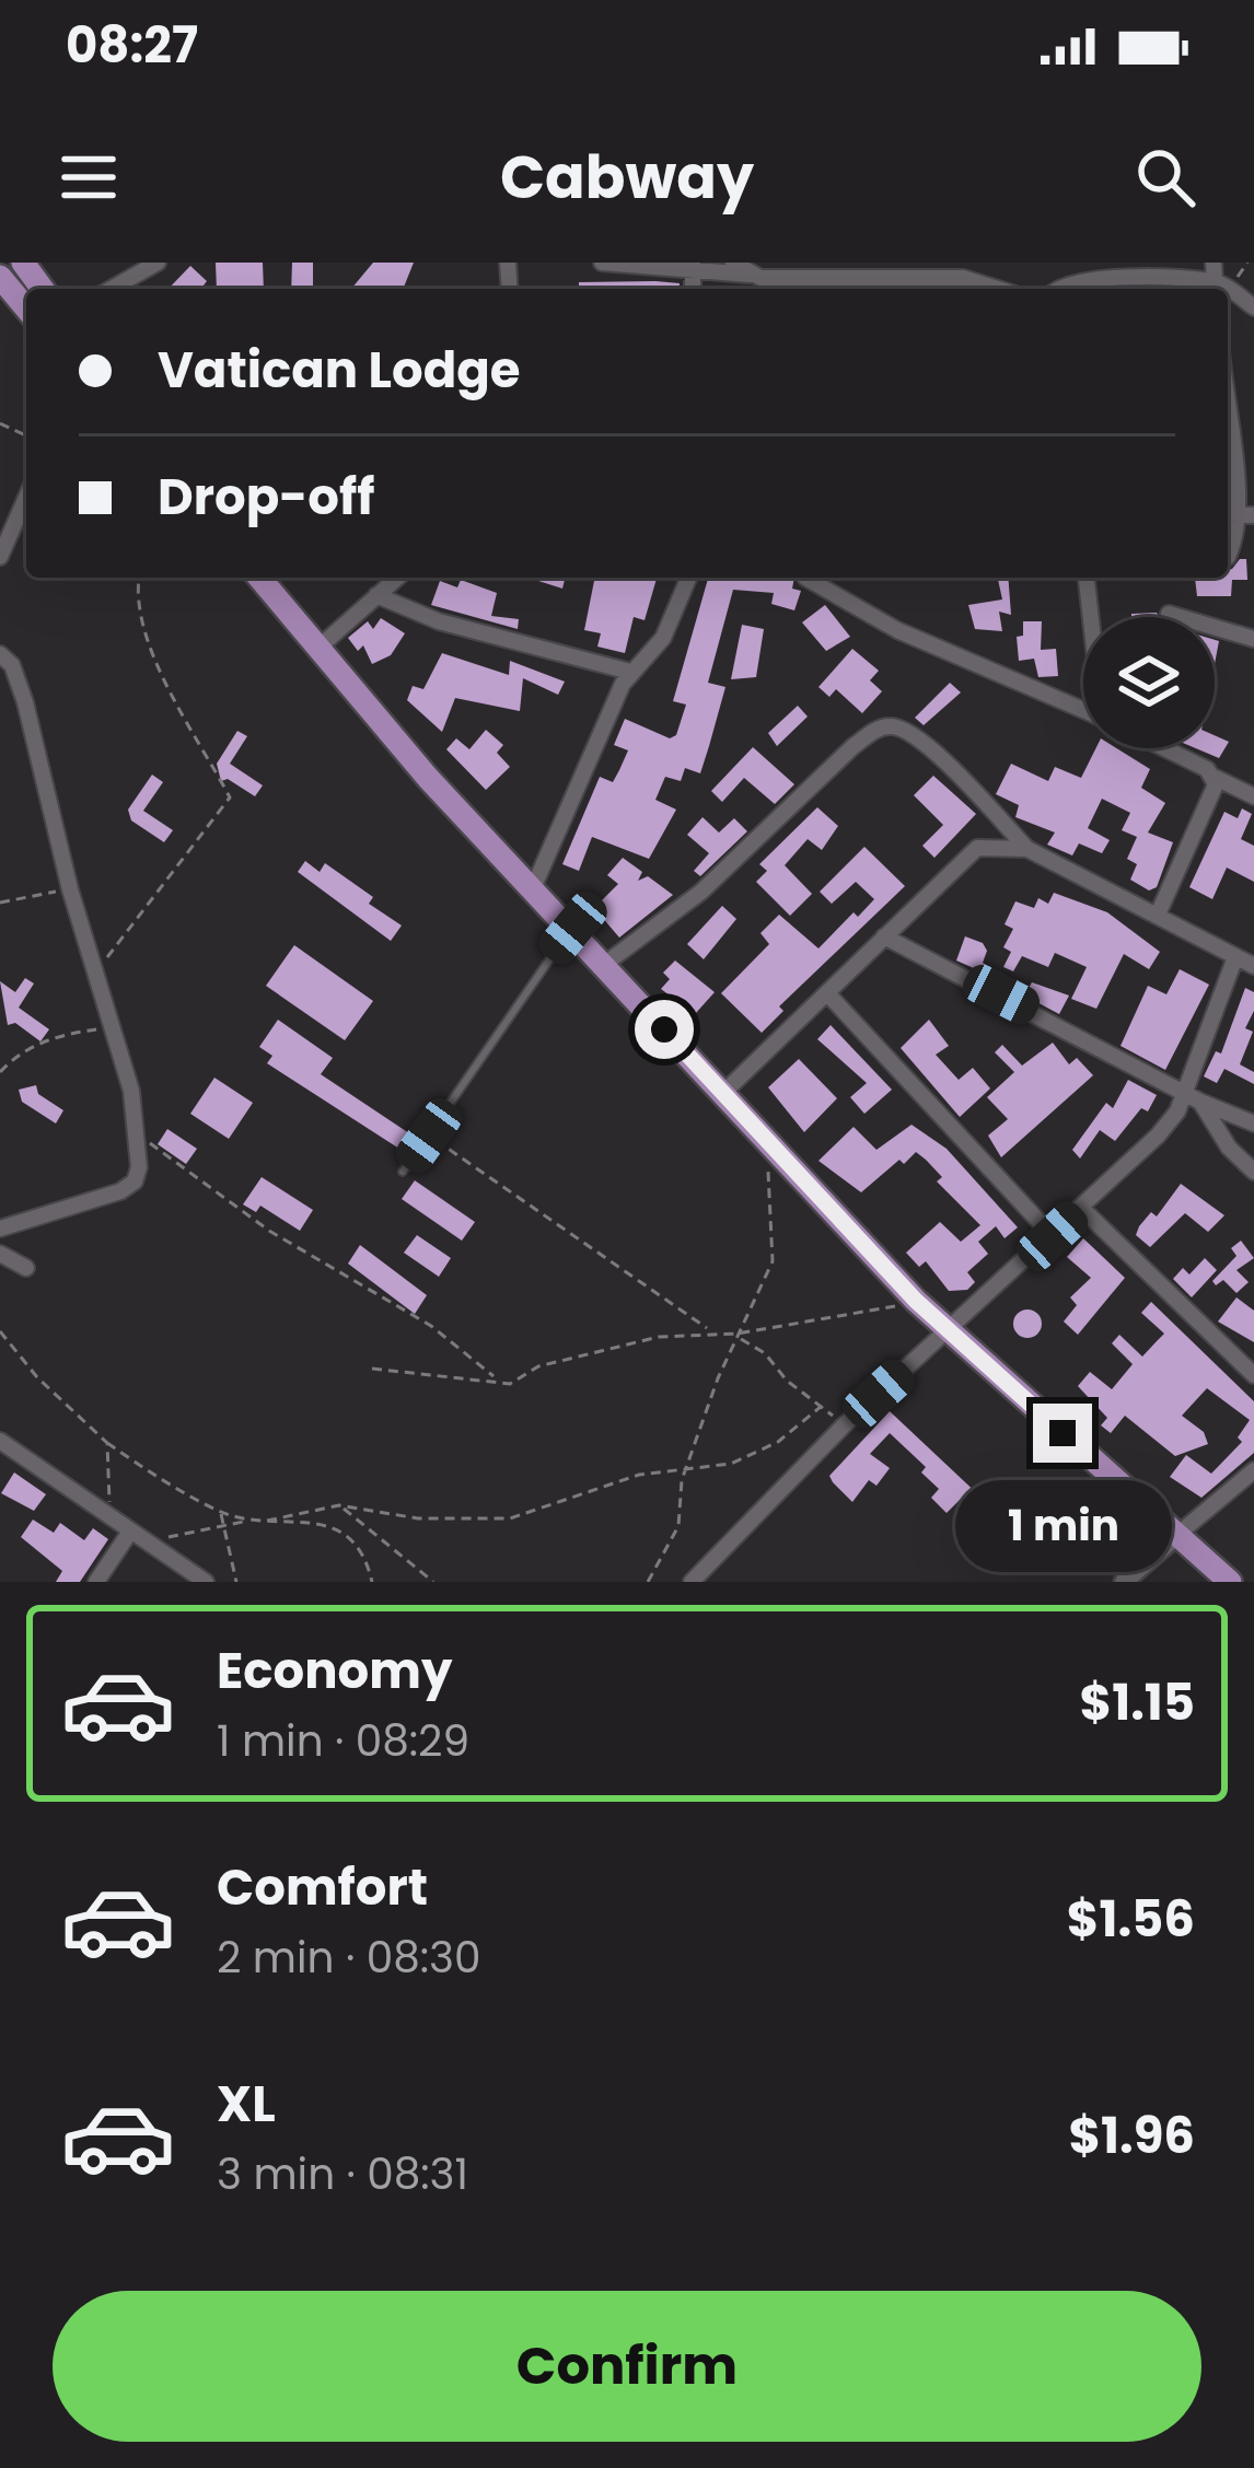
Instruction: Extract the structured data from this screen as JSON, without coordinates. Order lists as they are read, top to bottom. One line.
{"page":{"status":"08:27","header":"Cabway","banner":["Vatican Lodge","Drop-off"],"bubble":"1 min","list":[{"name":"Economy","note":"1 min · 08:29","value":"$1.15"},{"name":"Comfort","note":"2 min · 08:30","value":"$1.56"},{"name":"XL","note":"3 min · 08:31","value":"$1.96"}],"buttons":"Confirm"}}
